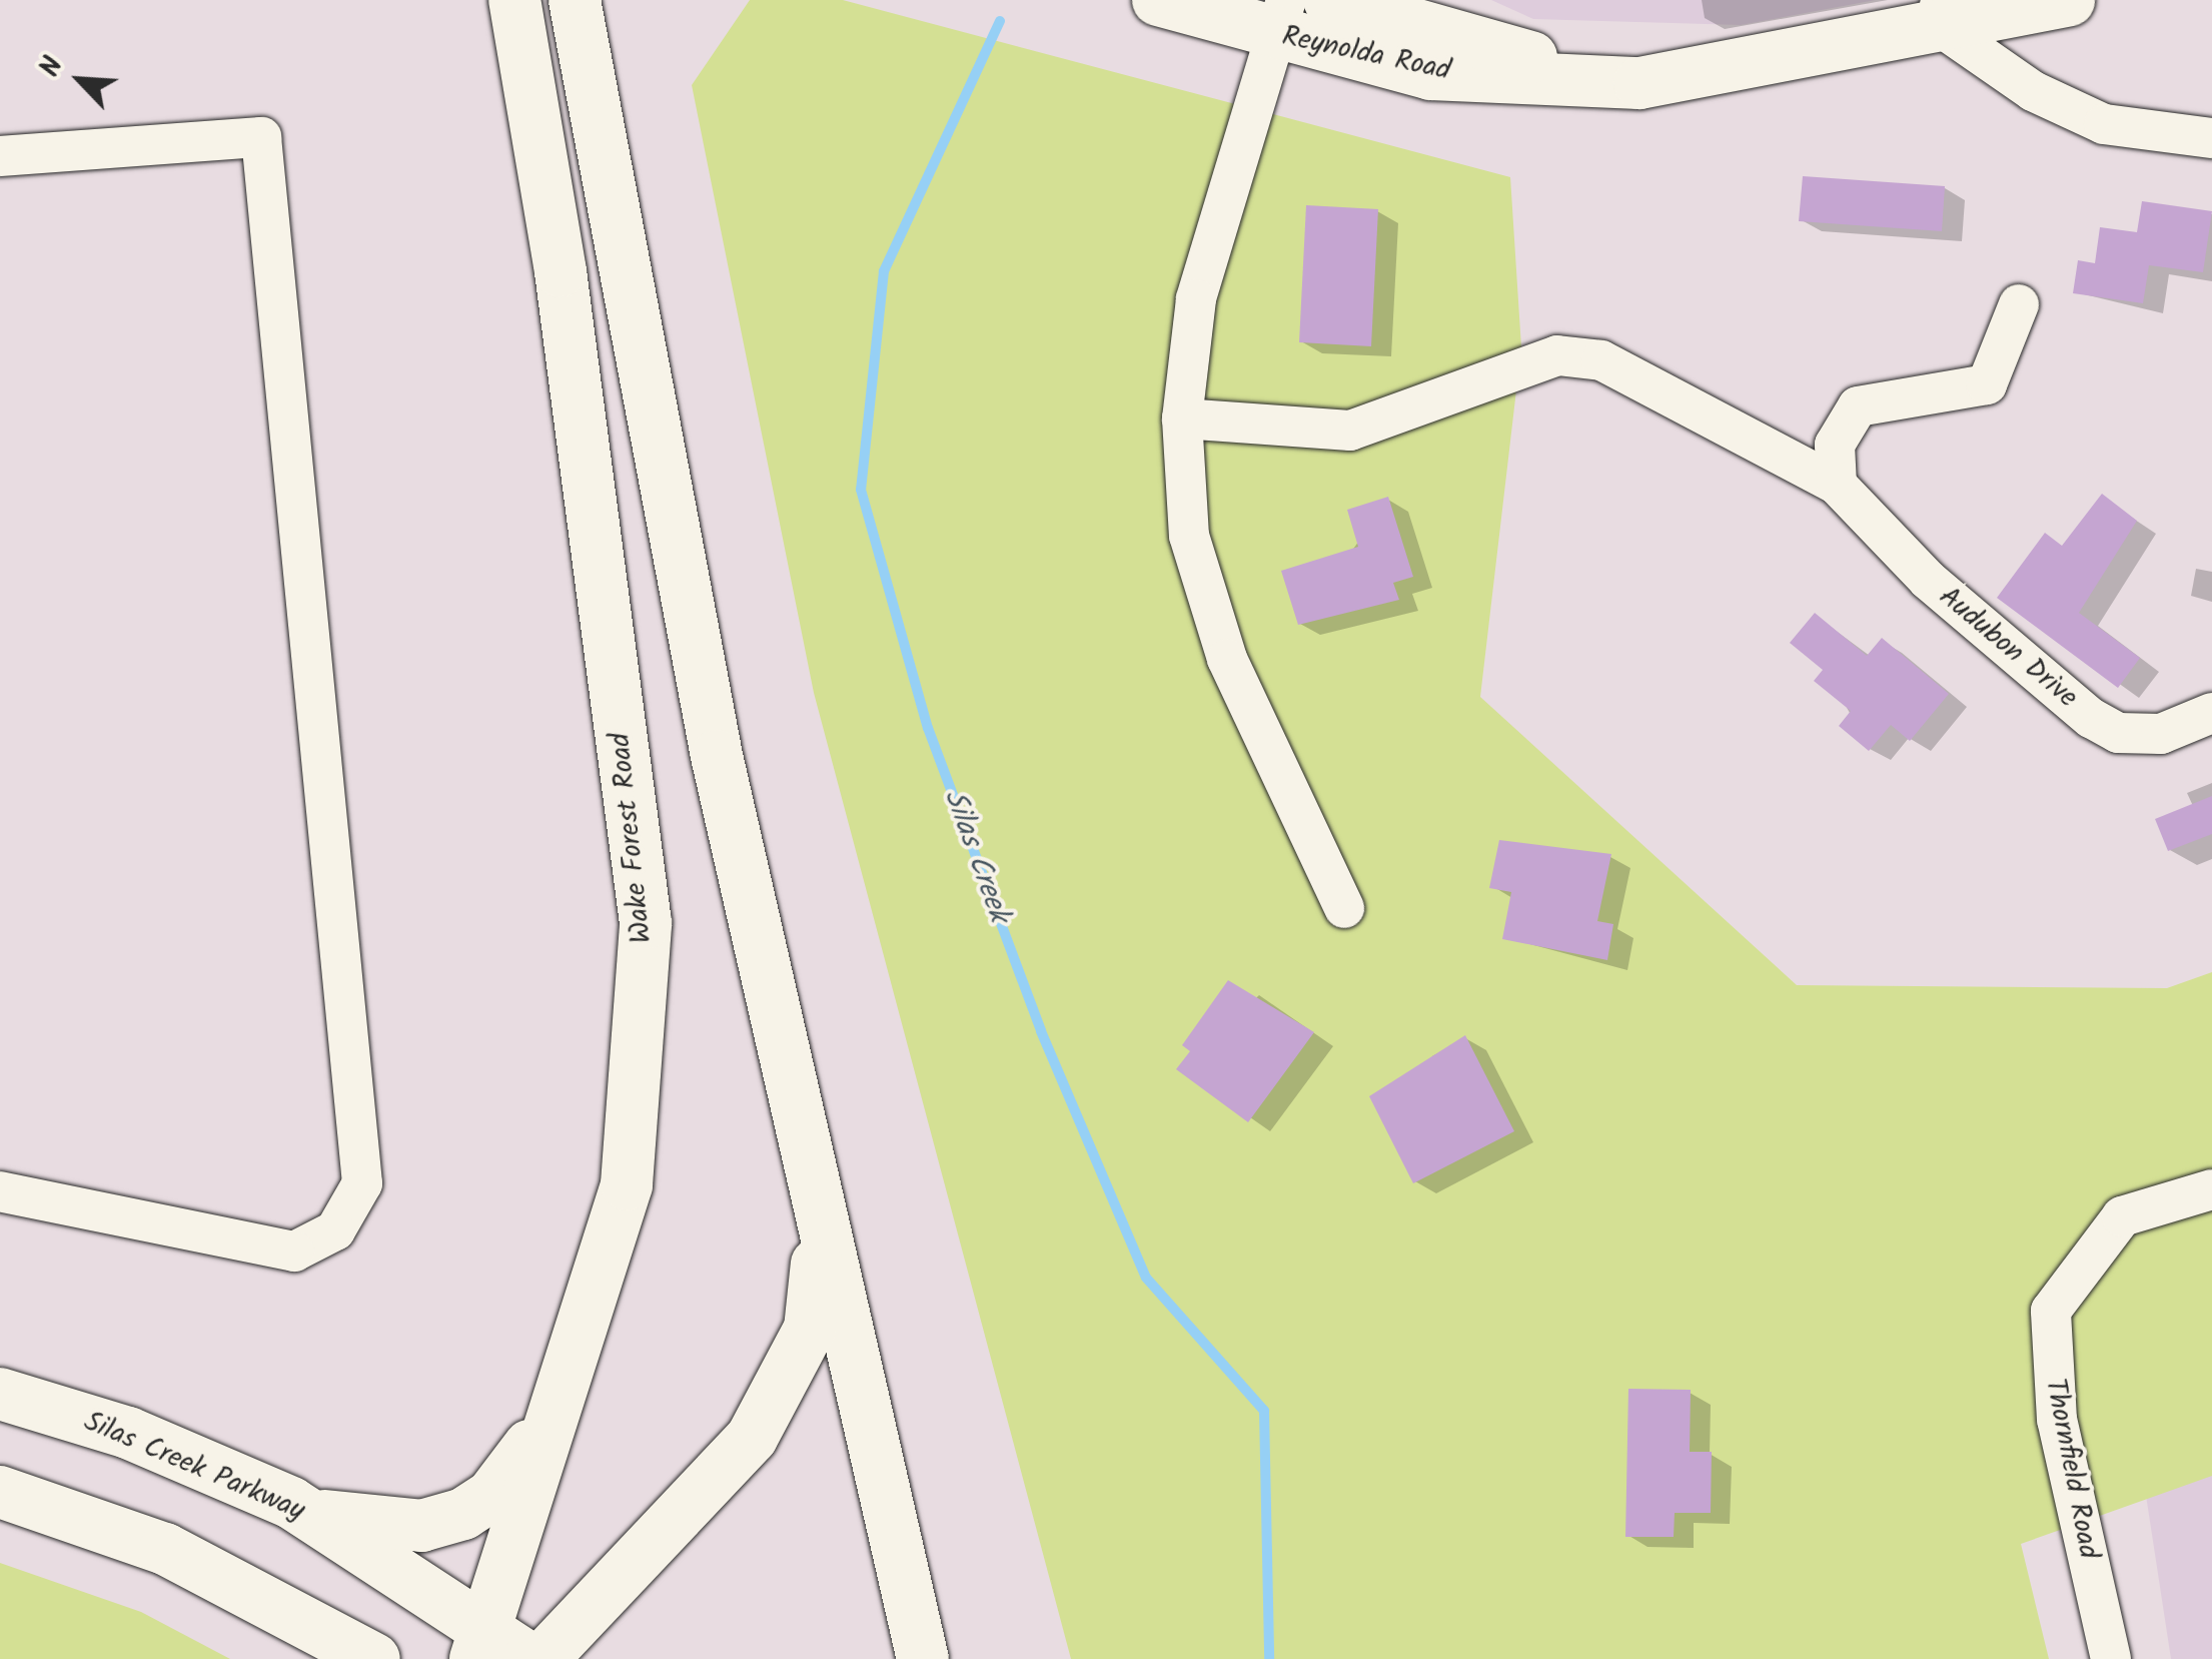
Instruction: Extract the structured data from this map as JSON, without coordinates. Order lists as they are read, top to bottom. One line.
{"streets":{"main road":["Reynolda Road","Wake Forest Road","Silas Creek Parkway"],"street":["Audubon Drive","Thornfield Road"]},"crossings":[["Wake Forest Road","Silas Creek Parkway"]],"water":["Silas Creek"],"north":"top left"}
